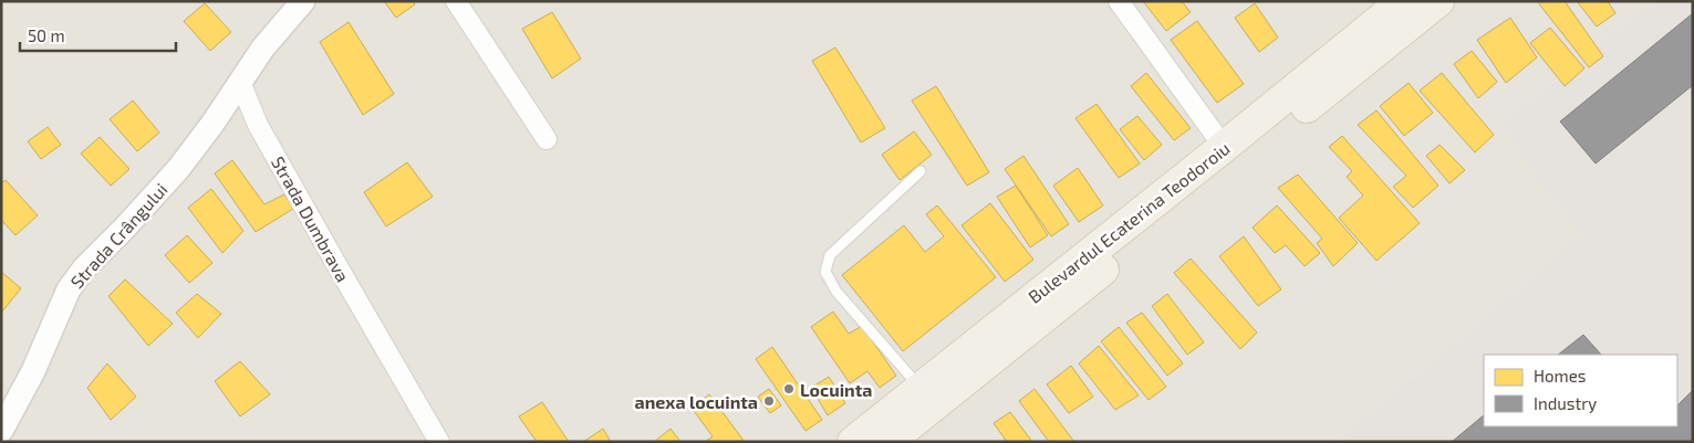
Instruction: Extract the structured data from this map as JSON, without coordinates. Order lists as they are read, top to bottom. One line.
{"streets":{"main road":["Bulevardul Ecaterina Teodoroiu"],"street":["Strada Dumbrava","Strada Crângului"]},"crossings":[["Strada Dumbrava","Strada Crângului"]],"places":["Locuinta","anexa locuinta"],"legend":["Homes","Industry"],"scale_bar":"50 m"}
